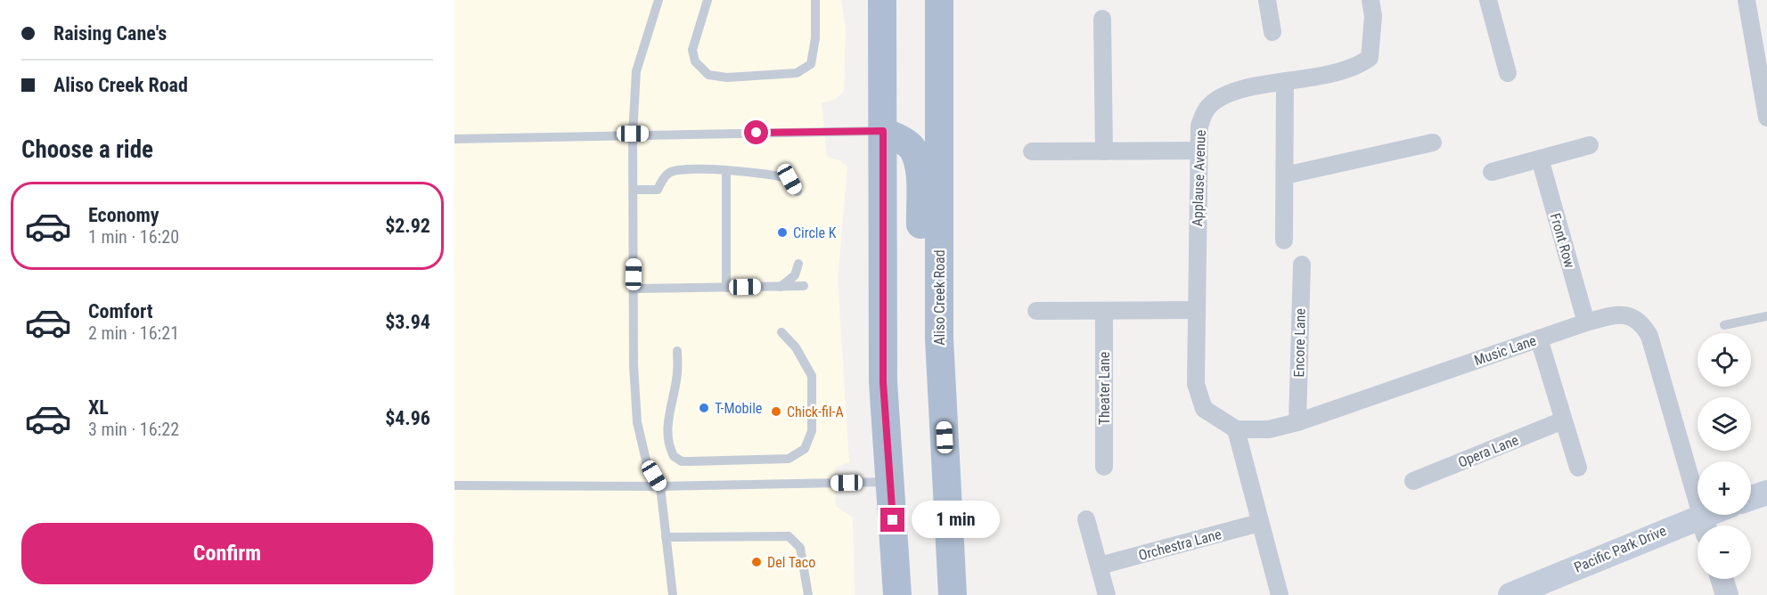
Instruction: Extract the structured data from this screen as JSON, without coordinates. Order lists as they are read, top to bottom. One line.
{"streets":{"main road":["Aliso Creek Road","Pacific Park Drive"],"street":["Applause Avenue","Front Row","Encore Lane","Music Lane","Theater Lane","Opera Lane","Orchestra Lane"]},"crossings":[["Applause Avenue","Music Lane"],["Front Row","Music Lane"],["Encore Lane","Music Lane"],["Music Lane","Pacific Park Drive"]],"places":["Circle K","T-Mobile","Chick-fil-A","Del Taco"],"page":{"banner":["Raising Cane's","Aliso Creek Road"],"heading":"Choose a ride","list":[{"name":"Economy","note":"1 min · 16:20","value":"$2.92"},{"name":"Comfort","note":"2 min · 16:21","value":"$3.94"},{"name":"XL","note":"3 min · 16:22","value":"$4.96"}],"map_buttons":["+","−"],"bubble":"1 min","buttons":"Confirm"}}
